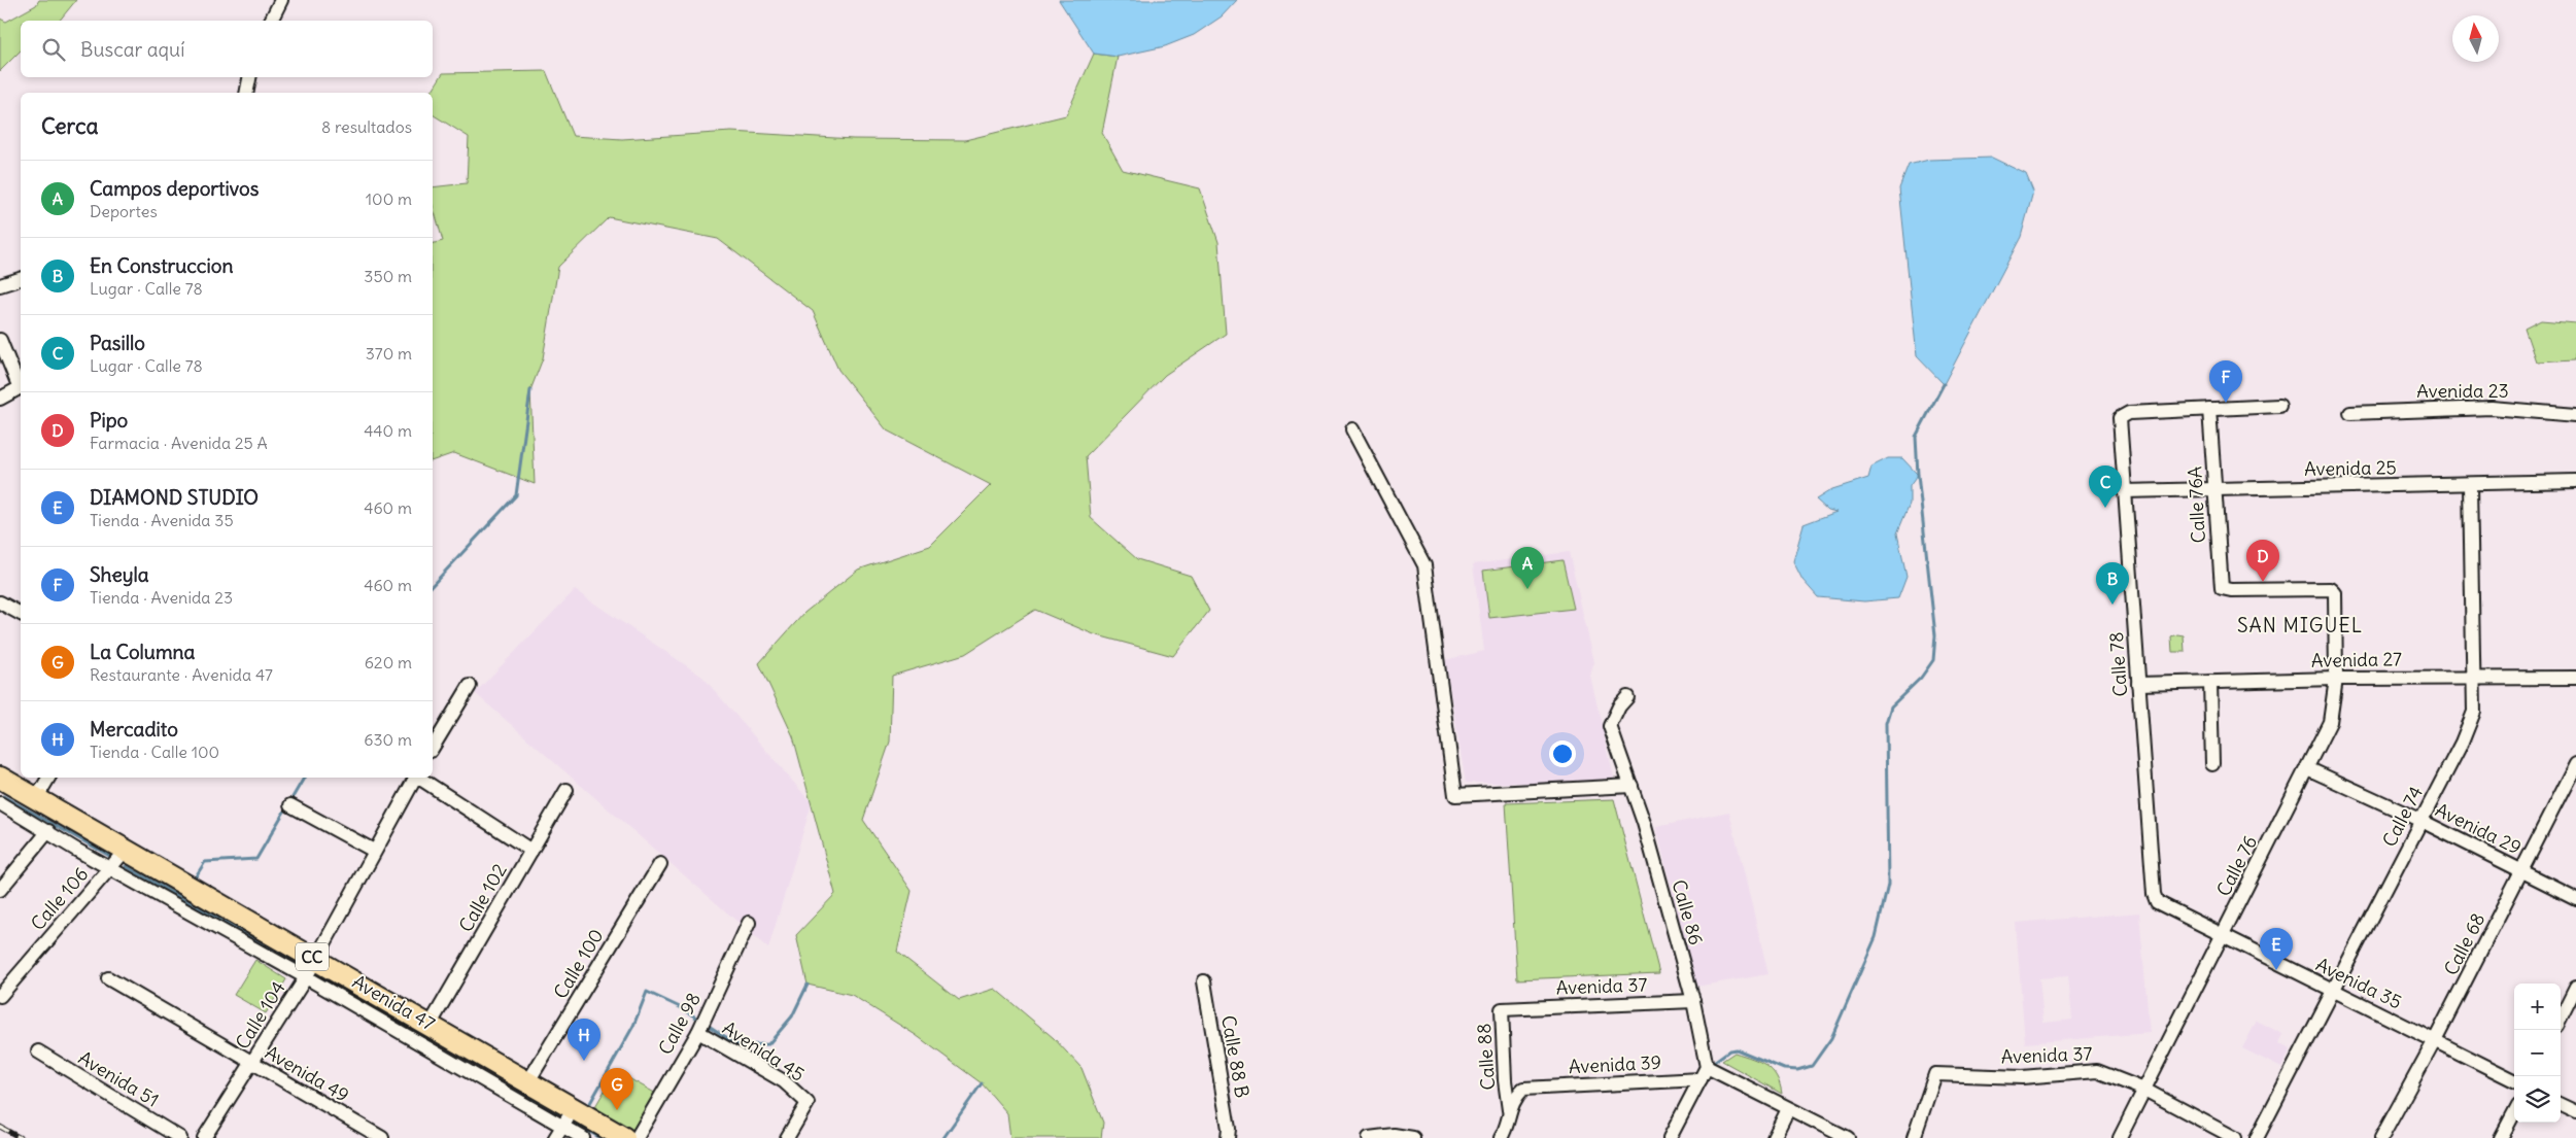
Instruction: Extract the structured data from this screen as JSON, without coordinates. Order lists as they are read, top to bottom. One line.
{"streets":{"main road":["CC","Avenida 47"],"street":["Avenida 23","Avenida 25","Calle 76A","Avenida 27","Calle 78","Calle 74","Avenida 29","Calle 76","Calle 102","Calle 106","Calle 86","Calle 68","Calle 100","Avenida 35","Avenida 37","Calle 104","Calle 98","Avenida 45","Calle 88 B","Calle 88","Avenida 39","Avenida 49","Avenida 51"]},"crossings":[["Avenida 25","Calle 76A"],["Avenida 25","Calle 78"],["Avenida 25","Calle 74"],["Calle 76A","Calle 78"],["Calle 76A","Calle 76"],["Avenida 27","Calle 78"],["Avenida 27","Calle 74"],["Avenida 27","Calle 76"],["Calle 78","Avenida 35"],["Calle 74","Avenida 29"],["Calle 74","Avenida 35"],["Avenida 29","Calle 76"],["Avenida 29","Calle 68"],["Calle 76","Avenida 35"],["Calle 76","Avenida 37"],["Calle 102","Avenida 47"],["Calle 106","Avenida 47"],["Calle 86","Avenida 37"],["Calle 68","Avenida 35"],["Calle 100","Avenida 47"],["Avenida 37","Calle 88"],["Avenida 47","Calle 104"],["Calle 104","Avenida 49"],["Calle 98","Avenida 45"],["Calle 88","Avenida 39"]],"districts":["SAN MIGUEL"],"north":"top","page":{"search":"Buscar aquí","heading":["Cerca","8 resultados"],"list":[{"mark":"A","name":"Campos deportivos","note":"Deportes","value":"100 m"},{"mark":"B","name":"En Construccion","note":"Lugar · Calle 78","value":"350 m"},{"mark":"C","name":"Pasillo","note":"Lugar · Calle 78","value":"370 m"},{"mark":"D","name":"Pipo","note":"Farmacia · Avenida 25 A","value":"440 m"},{"mark":"E","name":"DIAMOND STUDIO","note":"Tienda · Avenida 35","value":"460 m"},{"mark":"F","name":"Sheyla","note":"Tienda · Avenida 23","value":"460 m"},{"mark":"G","name":"La Columna","note":"Restaurante · Avenida 47","value":"620 m"},{"mark":"H","name":"Mercadito","note":"Tienda · Calle 100","value":"630 m"}],"pins":["F","C","D","A","B","E","H","G"],"map_buttons":["+","−"]}}
